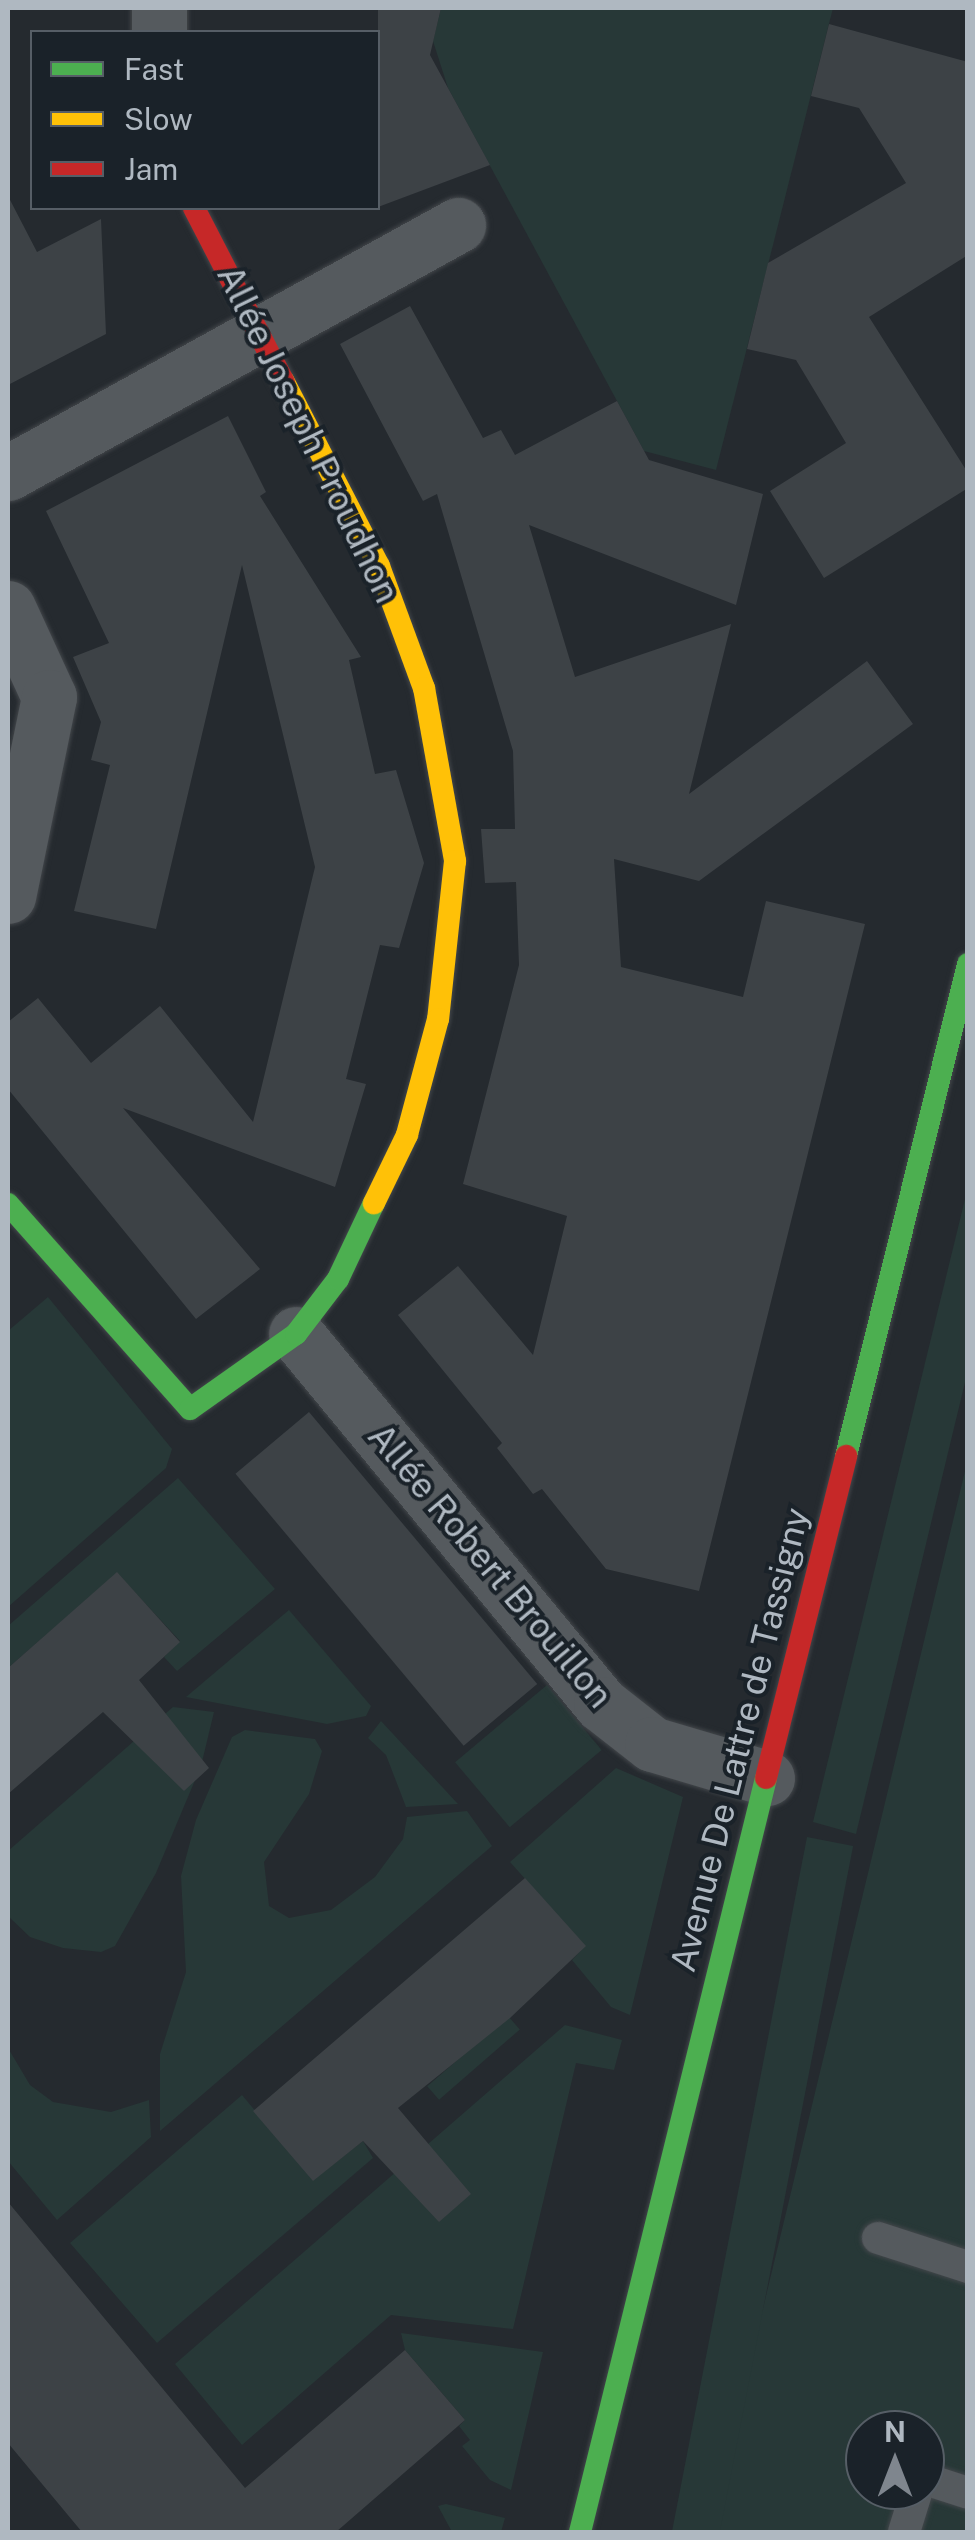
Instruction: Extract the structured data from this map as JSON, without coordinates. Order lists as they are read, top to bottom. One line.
{"streets":{"street":["Allée Joseph Proudhon","Allée Robert Brouillon","Avenue De Lattre de Tassigny"]},"crossings":[["Allée Joseph Proudhon","Allée Robert Brouillon"],["Allée Robert Brouillon","Avenue De Lattre de Tassigny"]],"legend":["Fast","Slow","Jam"],"north":"top"}
